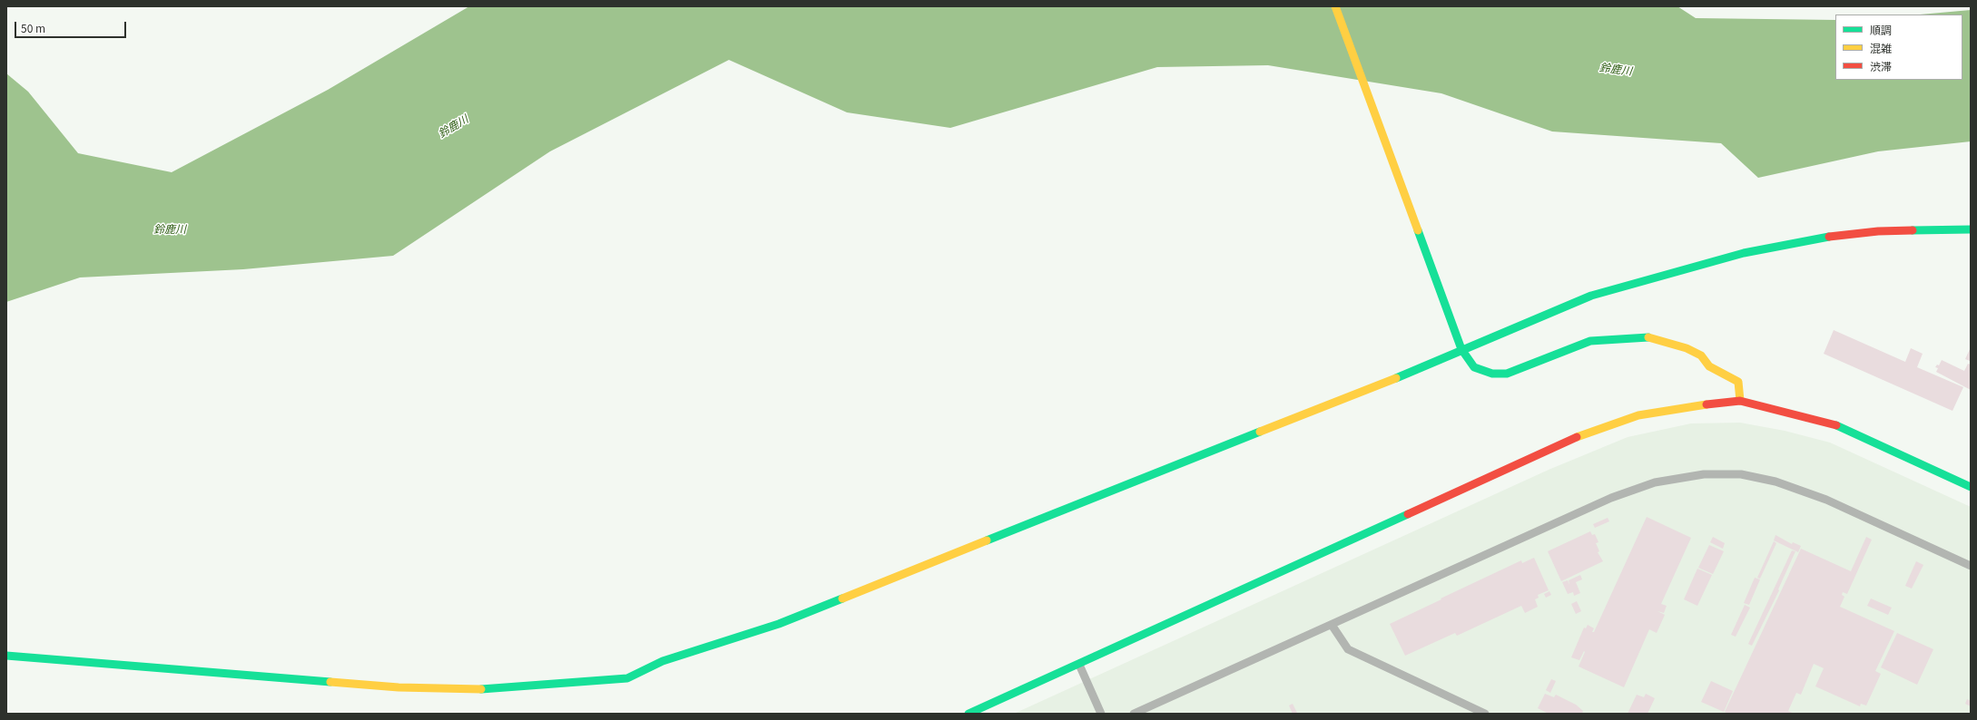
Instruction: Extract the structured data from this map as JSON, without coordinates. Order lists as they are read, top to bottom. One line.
{"water":["鈴鹿川"],"legend":["順調","混雑","渋滞"],"scale_bar":"50 m"}
